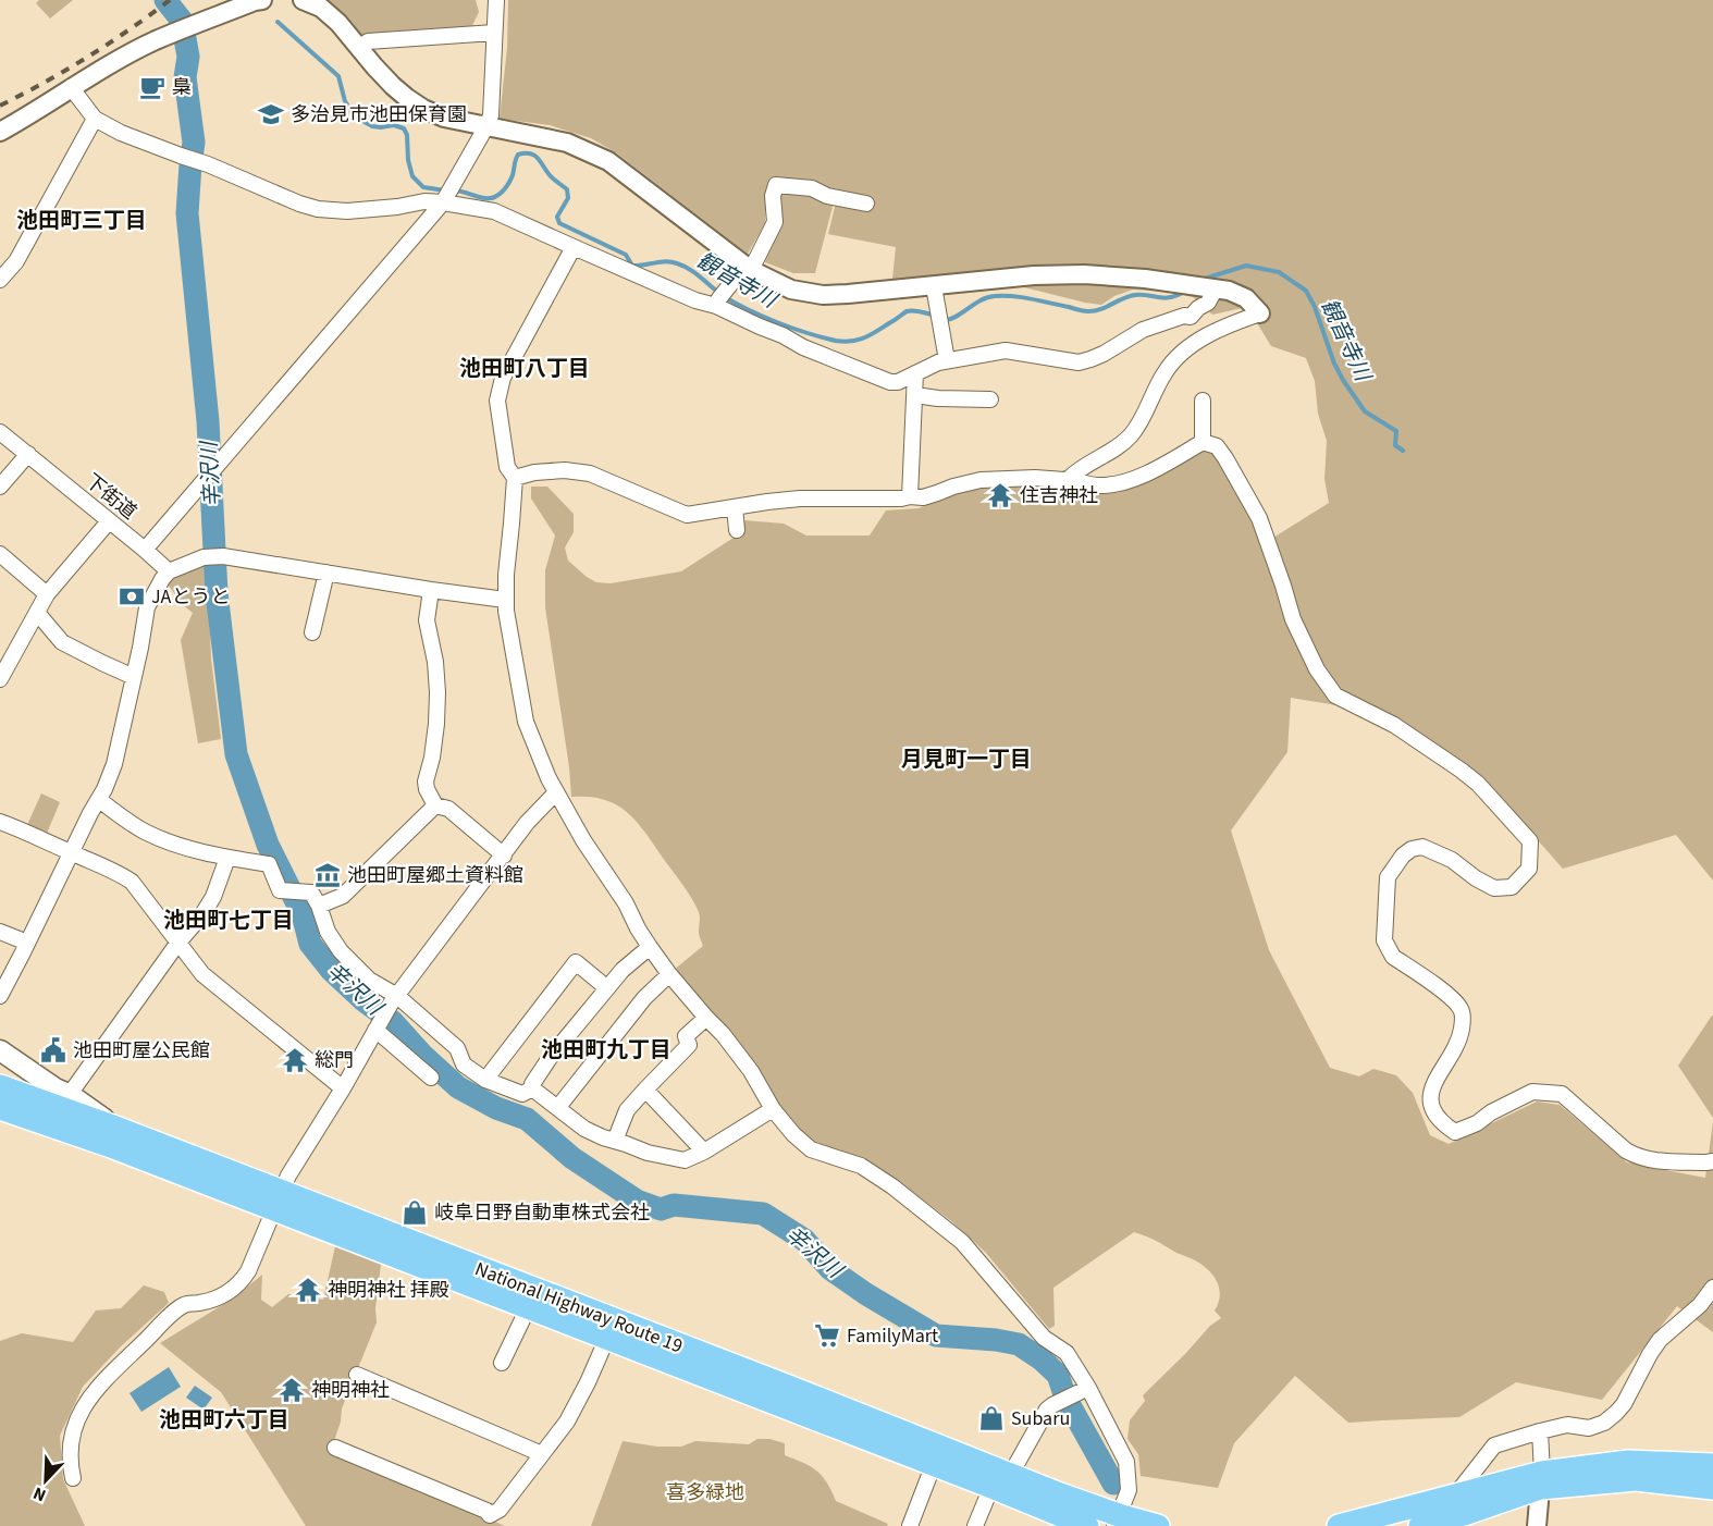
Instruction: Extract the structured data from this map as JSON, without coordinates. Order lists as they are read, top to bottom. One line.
{"streets":{"highway":["National Highway Route 19"],"street":["下街道"]},"districts":["池田町三丁目","池田町八丁目","月見町一丁目","池田町七丁目","池田町九丁目","池田町六丁目"],"water":["観音寺川","辛沢川"],"parks":["喜多緑地"],"places":{"cafe":["梟"],"school or university":["多治見市池田保育園"],"temple":["住吉神社","総門","神明神社 拝殿","神明神社"],"bank":["JAとうと"],"museum":["池田町屋郷土資料館"],"public building":["池田町屋公民館"],"shop":["岐阜日野自動車株式会社","Subaru"],"supermarket":["FamilyMart"]},"north":"bottom left"}
